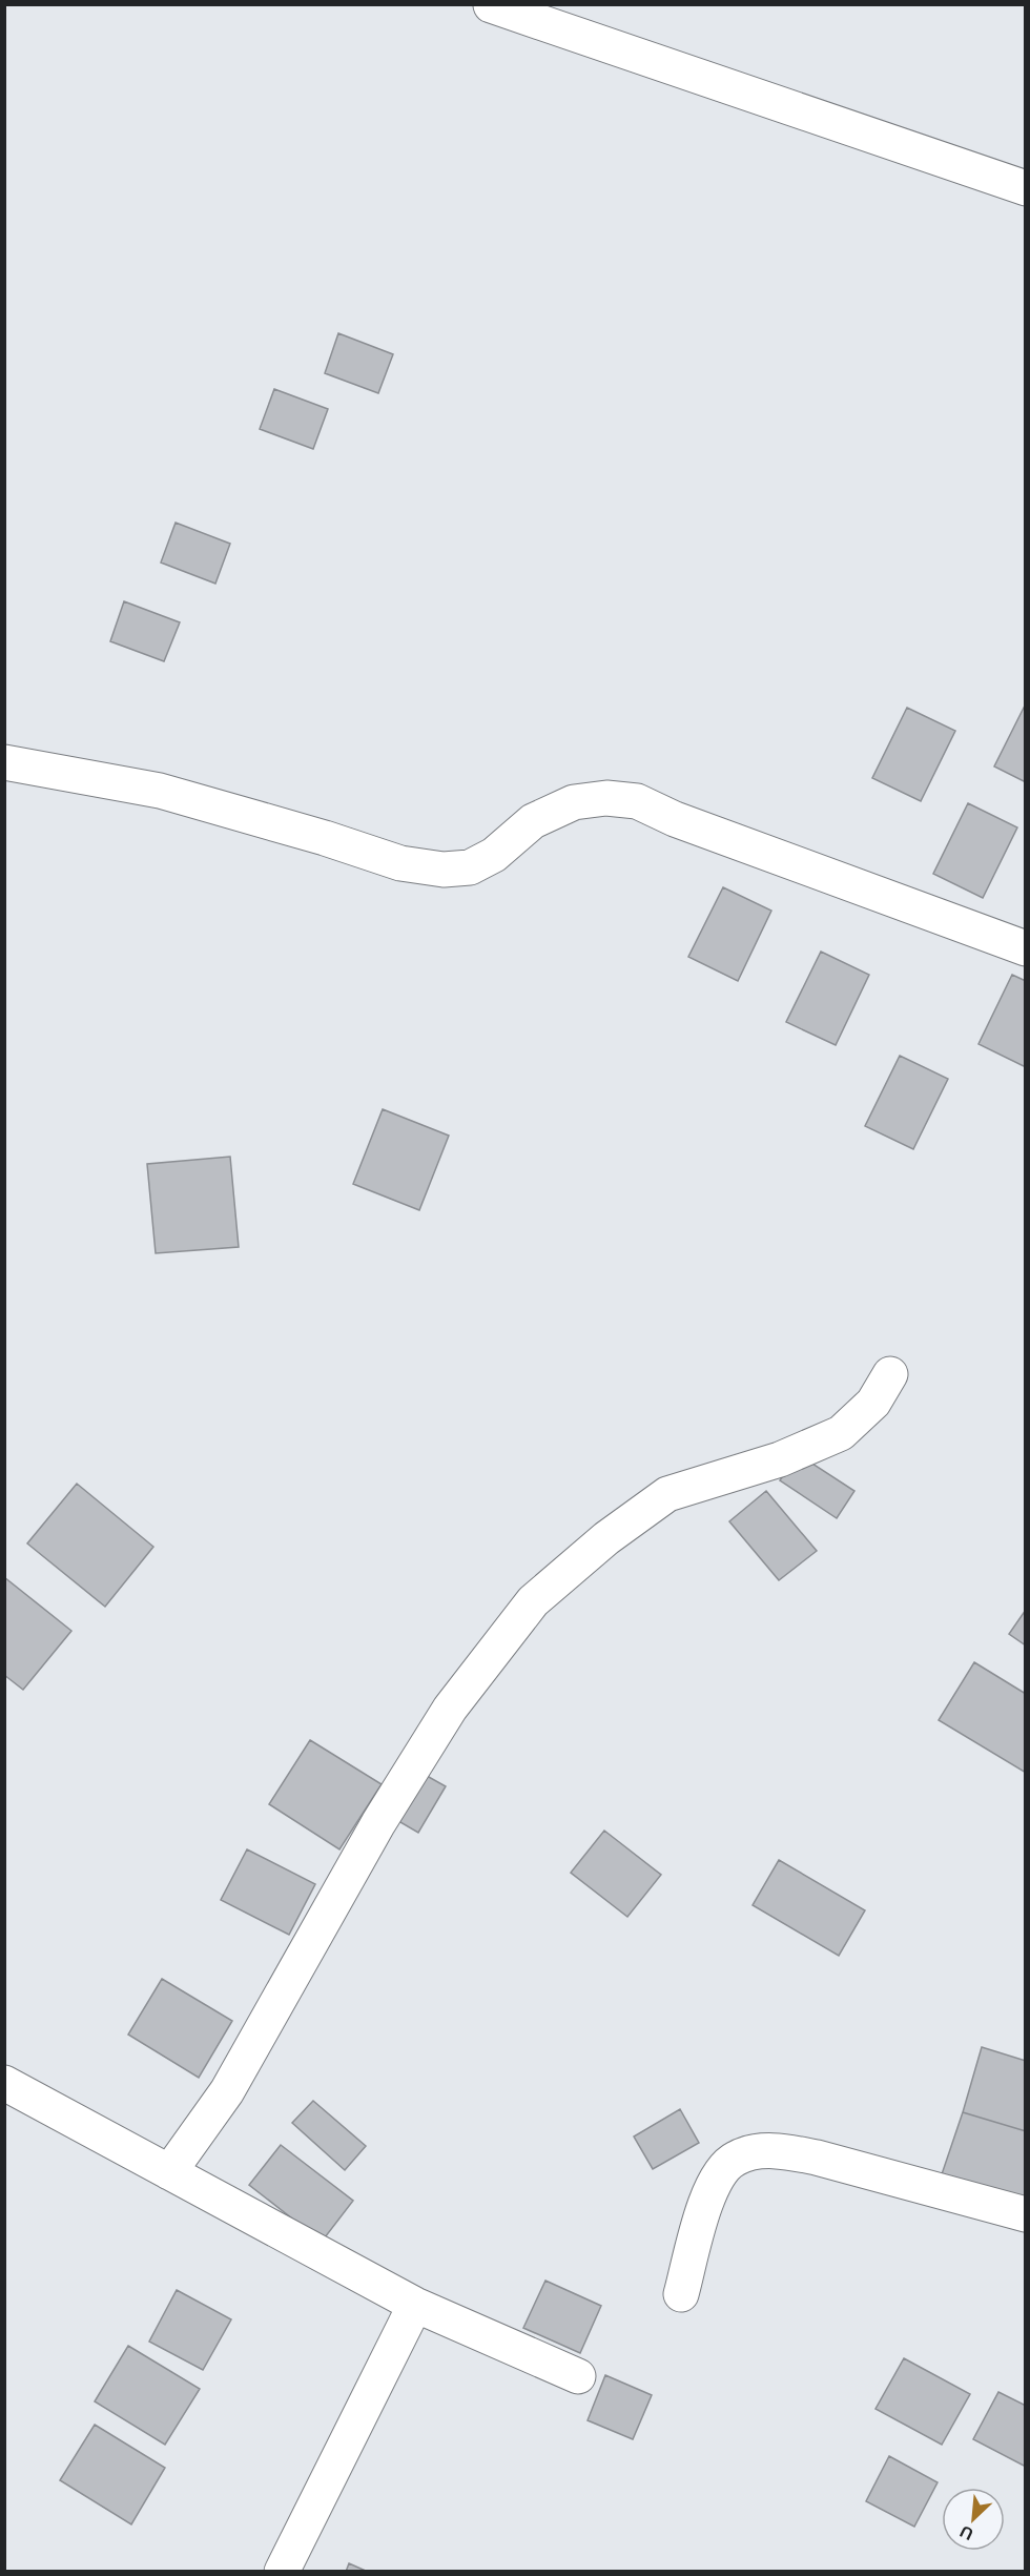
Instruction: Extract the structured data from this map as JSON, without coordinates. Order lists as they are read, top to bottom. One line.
{"north":"bottom left"}
